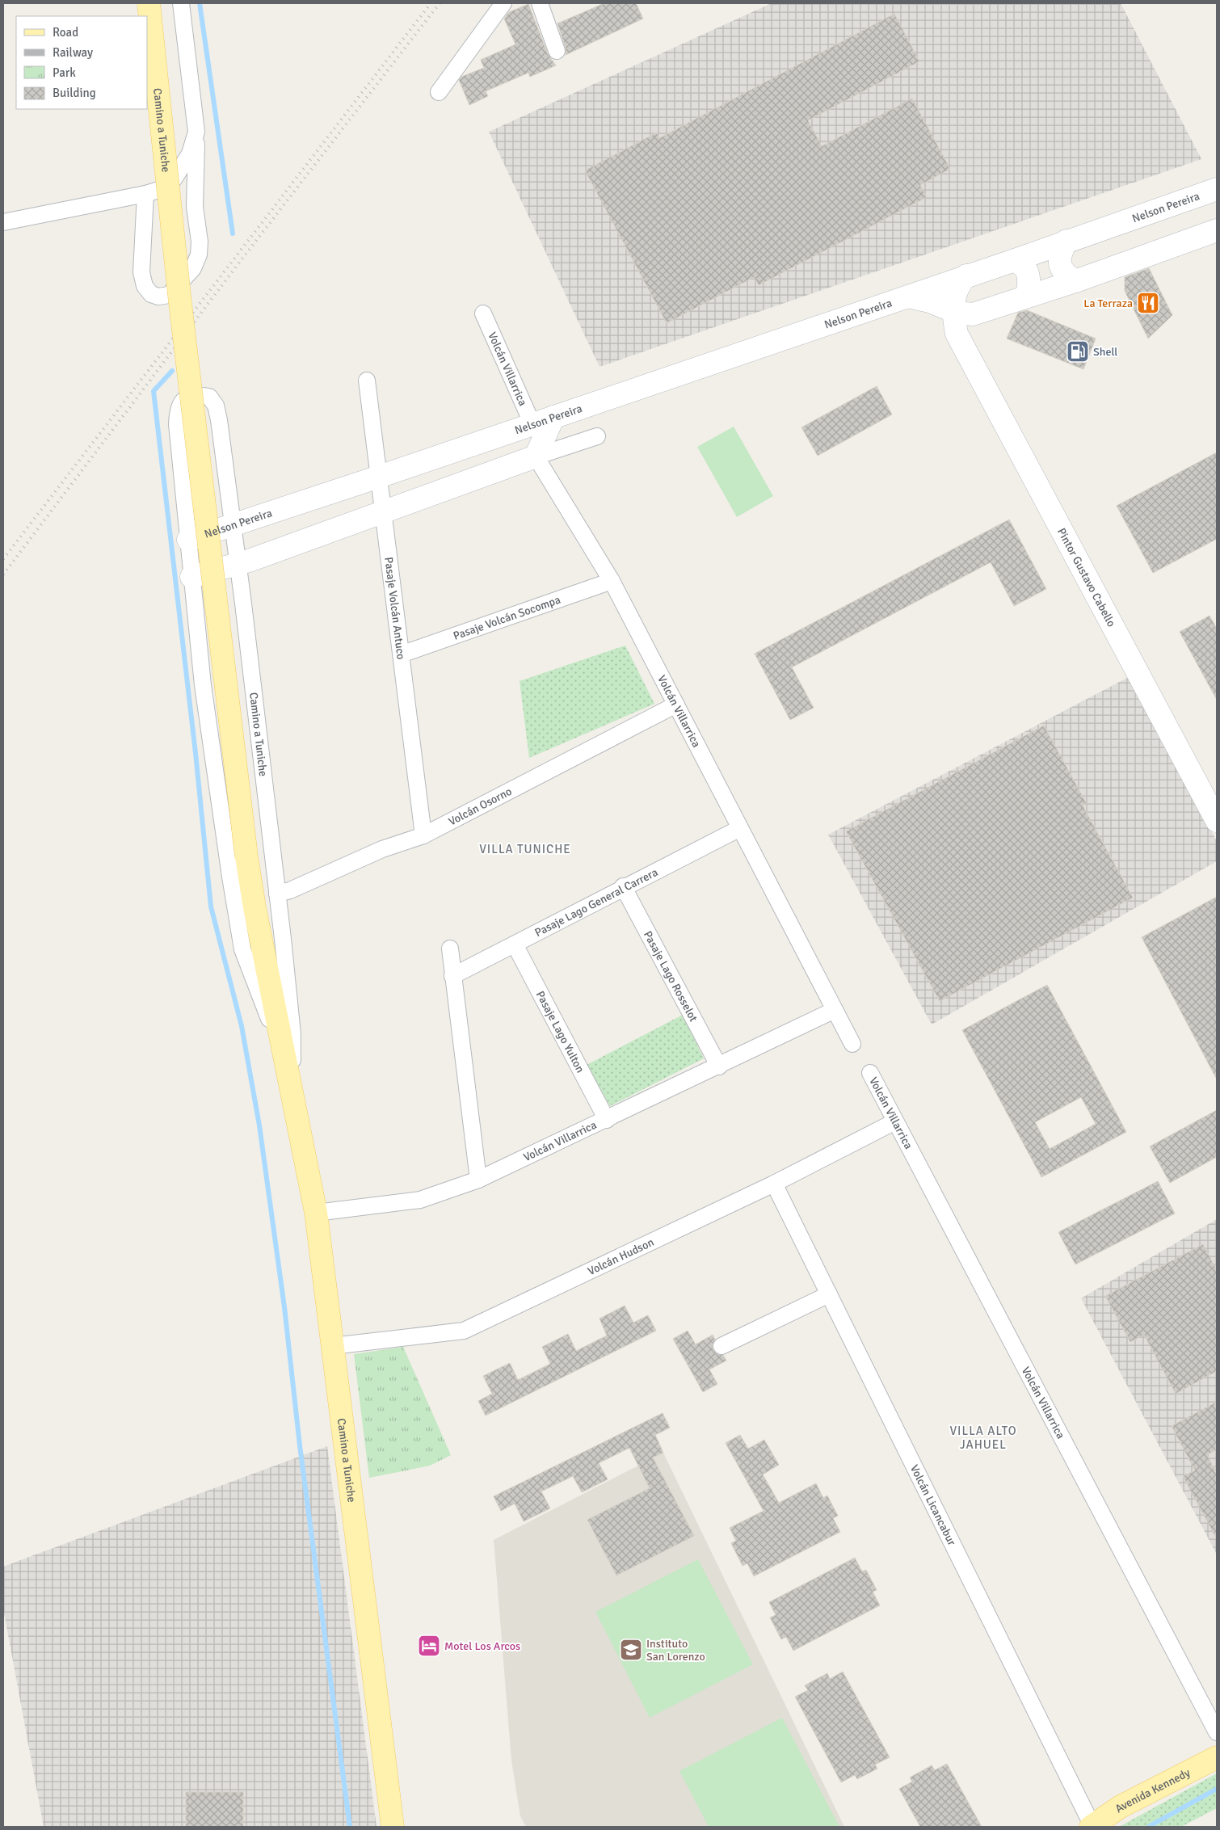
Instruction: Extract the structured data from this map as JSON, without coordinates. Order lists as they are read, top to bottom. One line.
{"streets":{"main road":["Camino a Tuniche","Avenida Kennedy"],"street":["Nelson Pereira","Volcán Villarrica","Pintor Gustavo Cabello","Pasaje Volcán Antuco","Pasaje Volcán Socompa","Volcán Osorno","Pasaje Lago General Carrera","Pasaje Lago Rosselot","Pasaje Lago Yulton","Volcán Hudson","Volcán Licancabur"]},"crossings":[["Camino a Tuniche","Nelson Pereira"],["Camino a Tuniche","Volcán Villarrica"],["Camino a Tuniche","Volcán Osorno"],["Camino a Tuniche","Volcán Hudson"],["Nelson Pereira","Volcán Villarrica"],["Nelson Pereira","Pintor Gustavo Cabello"],["Nelson Pereira","Pasaje Volcán Antuco"],["Volcán Villarrica","Pasaje Volcán Socompa"],["Volcán Villarrica","Volcán Osorno"],["Volcán Villarrica","Pasaje Lago General Carrera"],["Volcán Villarrica","Pasaje Lago Rosselot"],["Volcán Villarrica","Pasaje Lago Yulton"],["Volcán Villarrica","Volcán Hudson"],["Pasaje Volcán Antuco","Pasaje Volcán Socompa"],["Pasaje Volcán Antuco","Volcán Osorno"],["Pasaje Lago General Carrera","Pasaje Lago Rosselot"],["Pasaje Lago General Carrera","Pasaje Lago Yulton"],["Volcán Hudson","Volcán Licancabur"],["Volcán Licancabur","Avenida Kennedy"]],"districts":["VILLA TUNICHE","VILLA ALTO JAHUEL"],"places":{"restaurant":["La Terraza"],"fuel station":["Shell"],"hotel":["Motel Los Arcos"],"school or university":["Instituto San Lorenzo"]},"legend":["Road","Railway","Park","Building"]}
